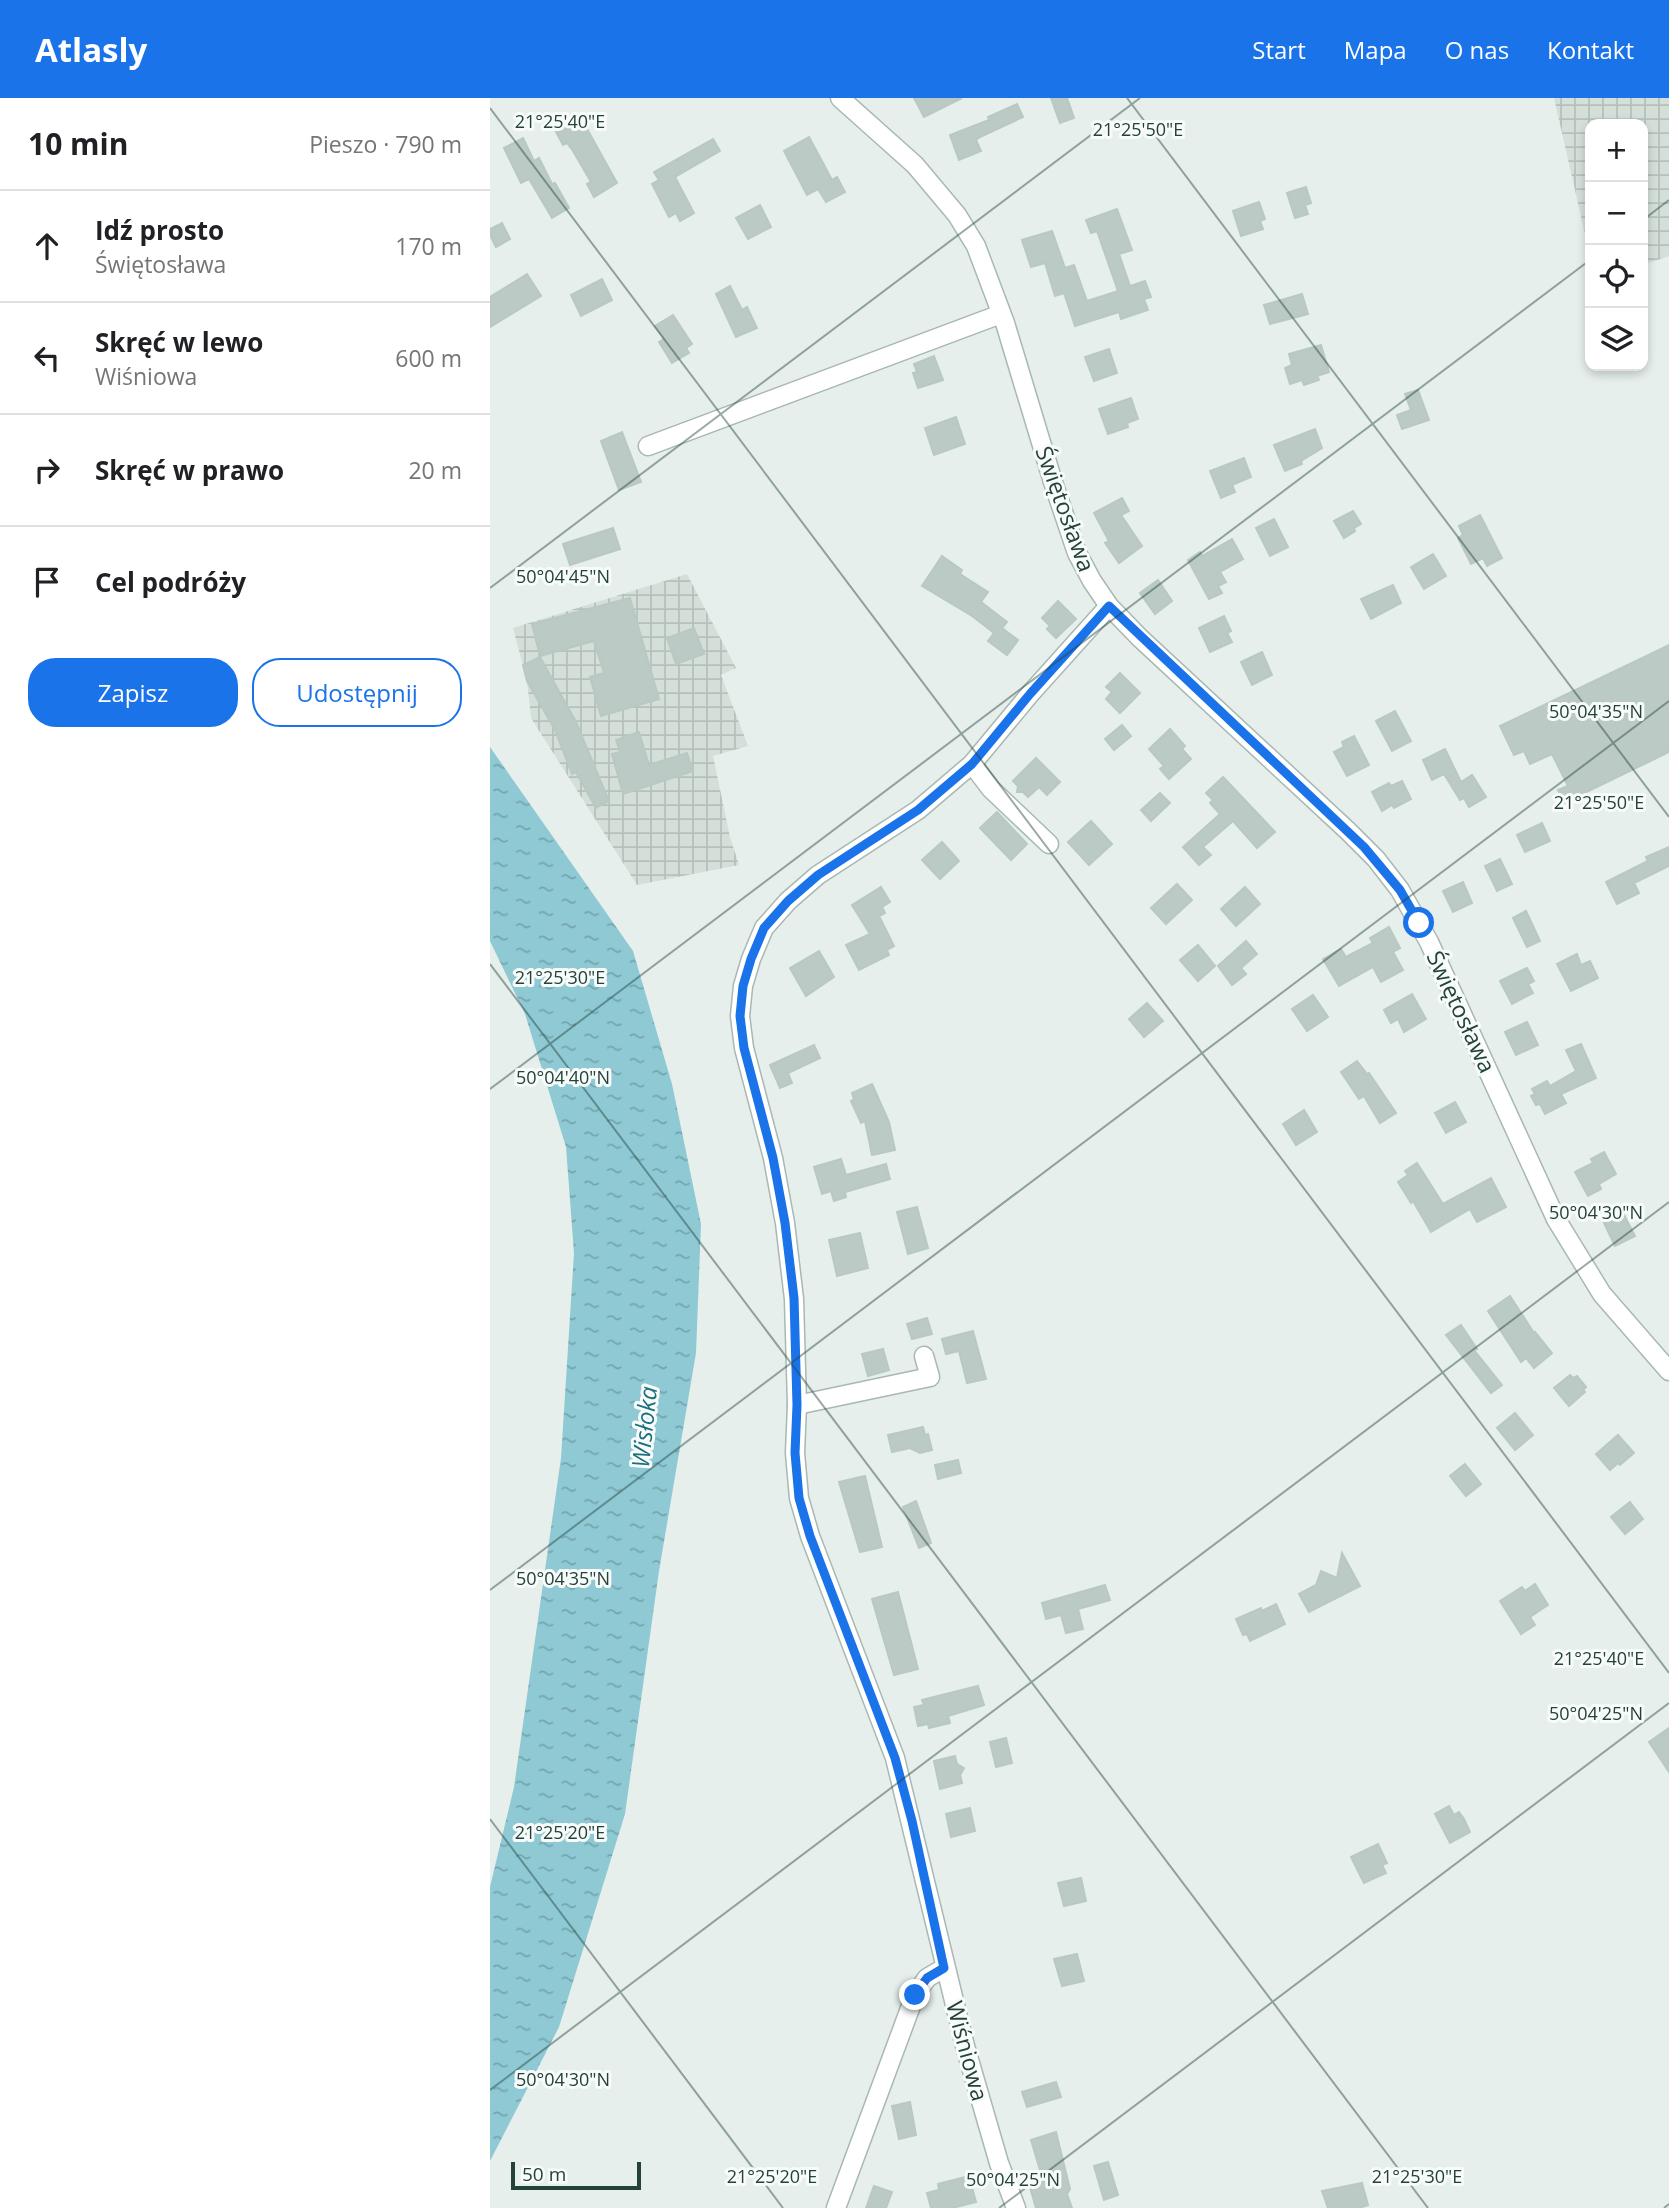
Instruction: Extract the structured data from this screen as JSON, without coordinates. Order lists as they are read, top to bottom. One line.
{"streets":{"street":["Świętosława","Wiśniowa"]},"crossings":[["Świętosława","Wiśniowa"]],"water":["Wisłoka"],"scale_bar":"50 m","page":{"header":"Atlasly","nav":["Start","Mapa","O nas","Kontakt"],"heading":["10 min","Pieszo · 790 m"],"map_buttons":["+","−"],"list":[["Idź prosto","Świętosława","170 m"],["Skręć w lewo","Wiśniowa","600 m"],["Skręć w prawo","20 m"],"Cel podróży"],"buttons":["Zapisz","Udostępnij"],"scale":"50 m"},"coordinates":["21°25'40\"E","21°25'50\"E","50°04'45\"N","50°04'35\"N","21°25'30\"E","50°04'40\"N","50°04'30\"N","50°04'25\"N","21°25'20\"E"]}
